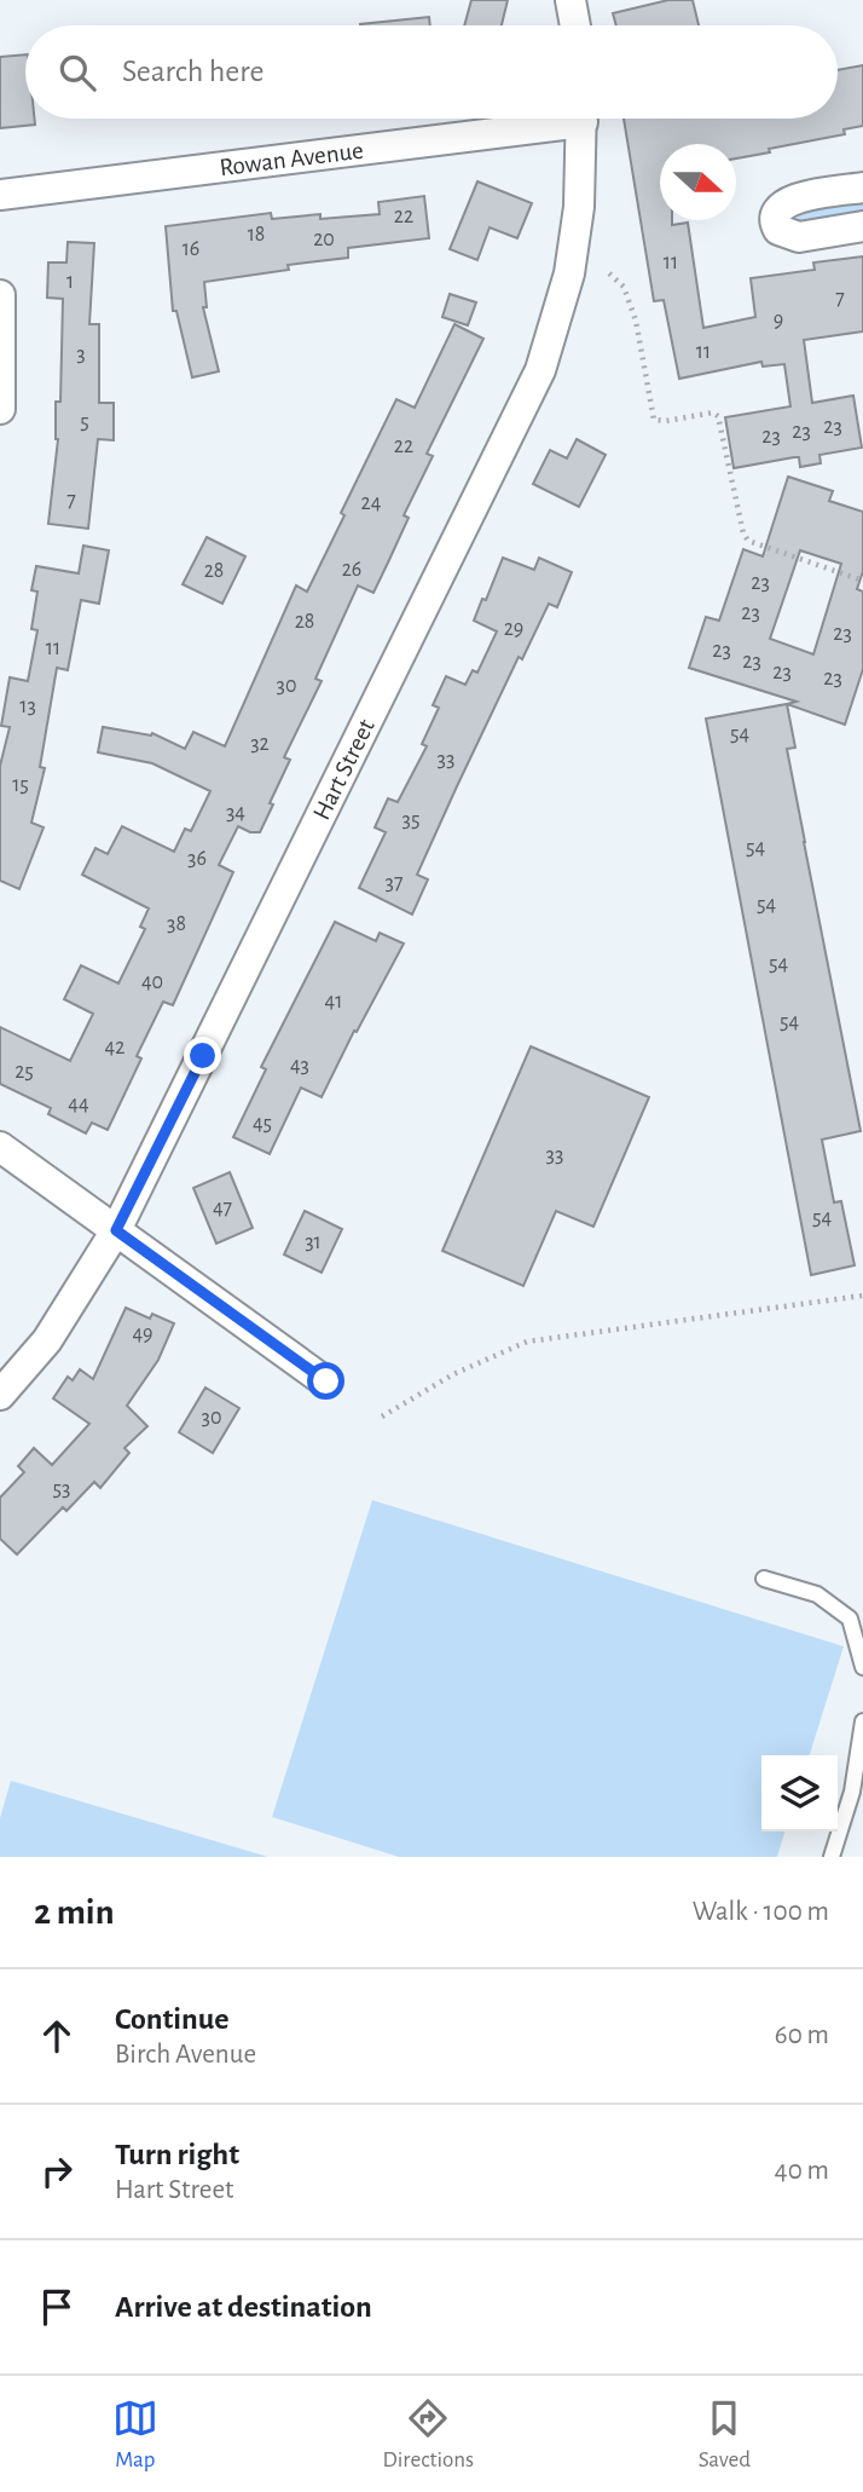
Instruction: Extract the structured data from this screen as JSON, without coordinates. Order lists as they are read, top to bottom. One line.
{"streets":{"street":["Rowan Avenue","Hart Street"]},"house_numbers":["22","18","20","16","11","1","7","9","11","3","5","23","23","23","22","7","24","26","28","23","23","28","29","23","11","23","23","23","23","30","13","54","32","33","15","34","35","54","36","37","54","38","54","40","41","54","42","43","25","44","45","33","47","54","31","49","30","53"],"north":"right","page":{"search":"Search here","heading":["2 min","Walk · 100 m"],"list":[["Continue","Birch Avenue","60 m"],["Turn right","Hart Street","40 m"],"Arrive at destination"],"nav":["Map","Directions","Saved"]}}
